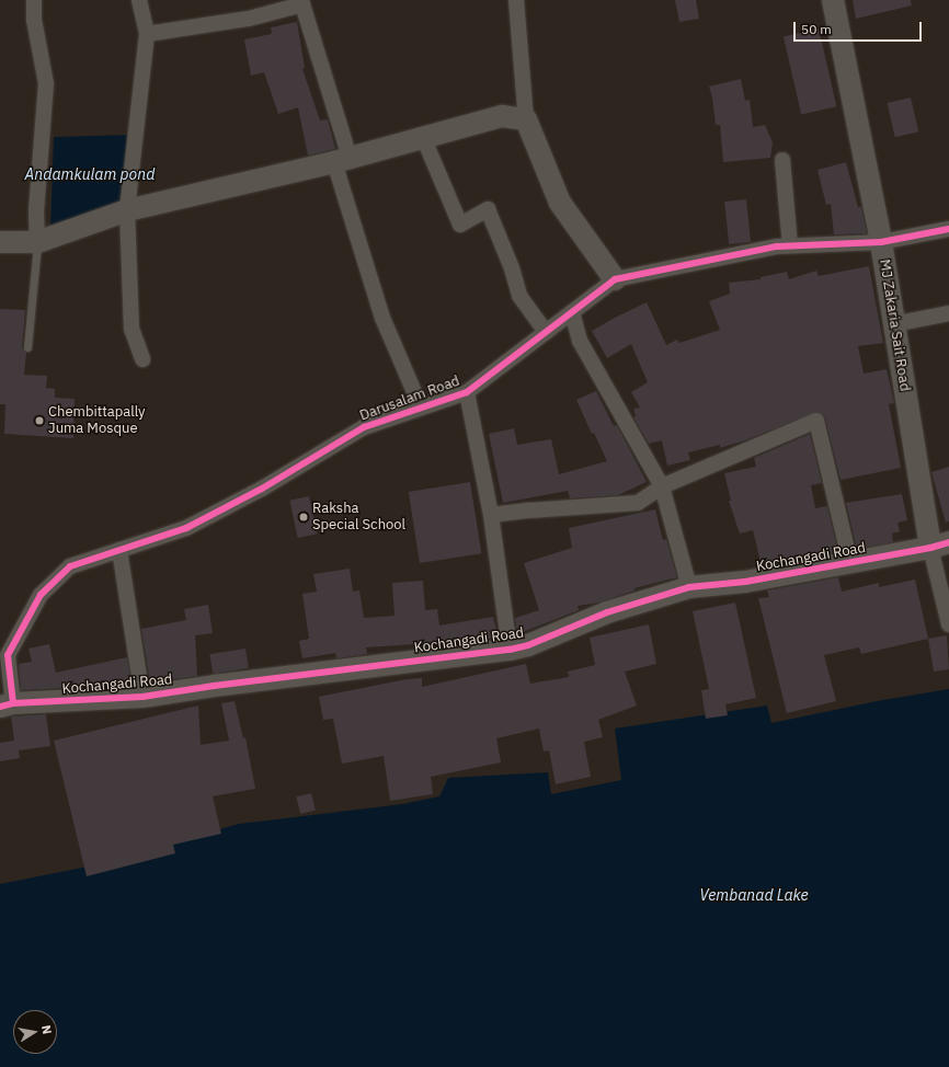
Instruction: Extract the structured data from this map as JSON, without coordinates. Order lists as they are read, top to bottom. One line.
{"streets":{"street":["MJ Zakaria Sait Road","Darusalam Road","Kochangadi Road"]},"crossings":[["MJ Zakaria Sait Road","Darusalam Road"],["MJ Zakaria Sait Road","Kochangadi Road"],["Darusalam Road","Kochangadi Road"]],"water":["Andamkulam pond","Vembanad Lake"],"places":["Chembittapally Juma Mosque","Raksha Special School"],"scale_bar":"50 m","north":"right"}
